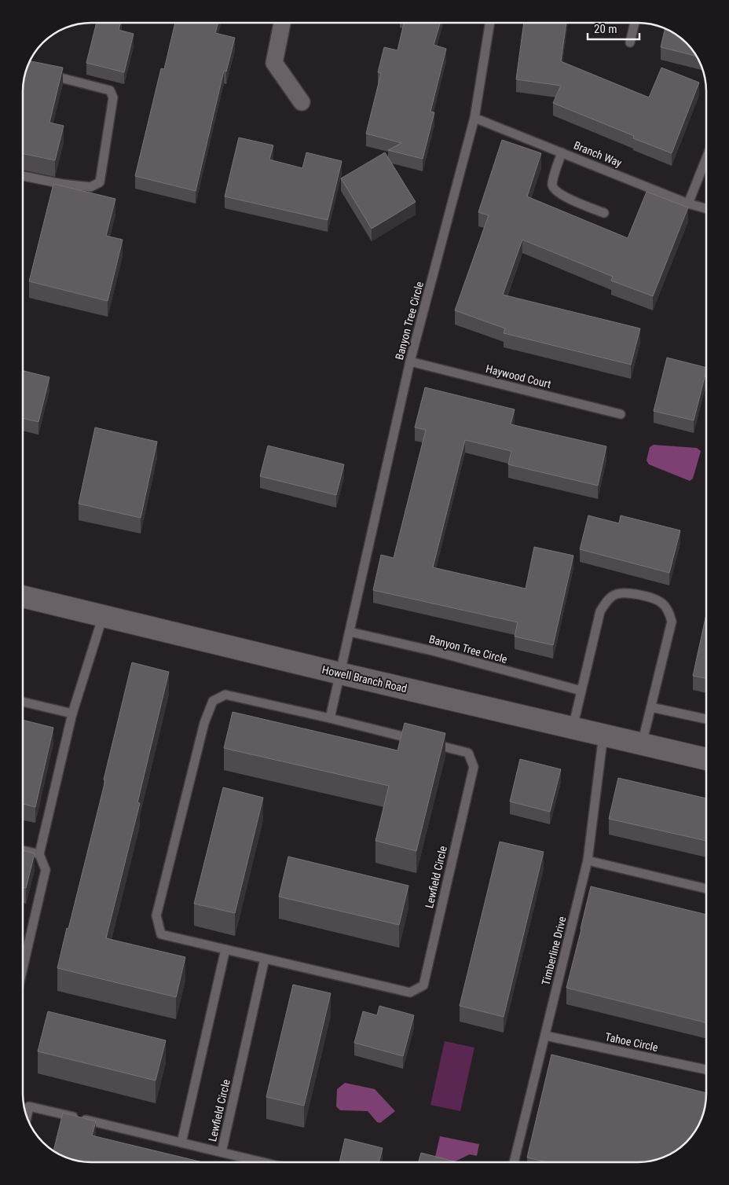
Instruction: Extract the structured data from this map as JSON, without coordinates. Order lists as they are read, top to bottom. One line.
{"streets":{"main road":["Howell Branch Road"],"lane":["Branch Way","Banyon Tree Circle","Haywood Court","Lewfield Circle","Timberline Drive","Tahoe Circle"]},"crossings":[["Branch Way","Banyon Tree Circle"],["Banyon Tree Circle","Haywood Court"],["Banyon Tree Circle","Howell Branch Road"],["Howell Branch Road","Timberline Drive"],["Timberline Drive","Tahoe Circle"]],"scale_bar":"20 m"}
